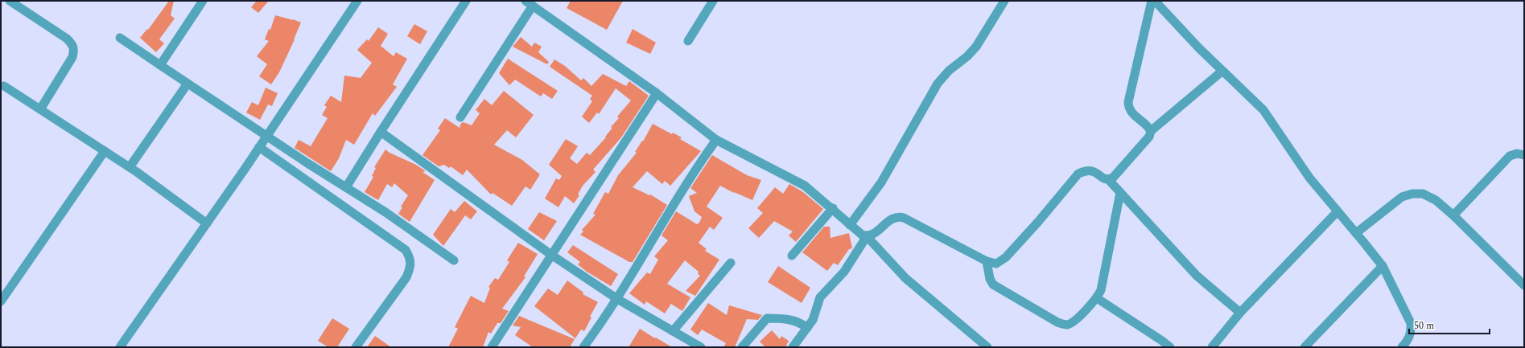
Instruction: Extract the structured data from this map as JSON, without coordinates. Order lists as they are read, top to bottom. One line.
{"scale_bar":"50 m"}
